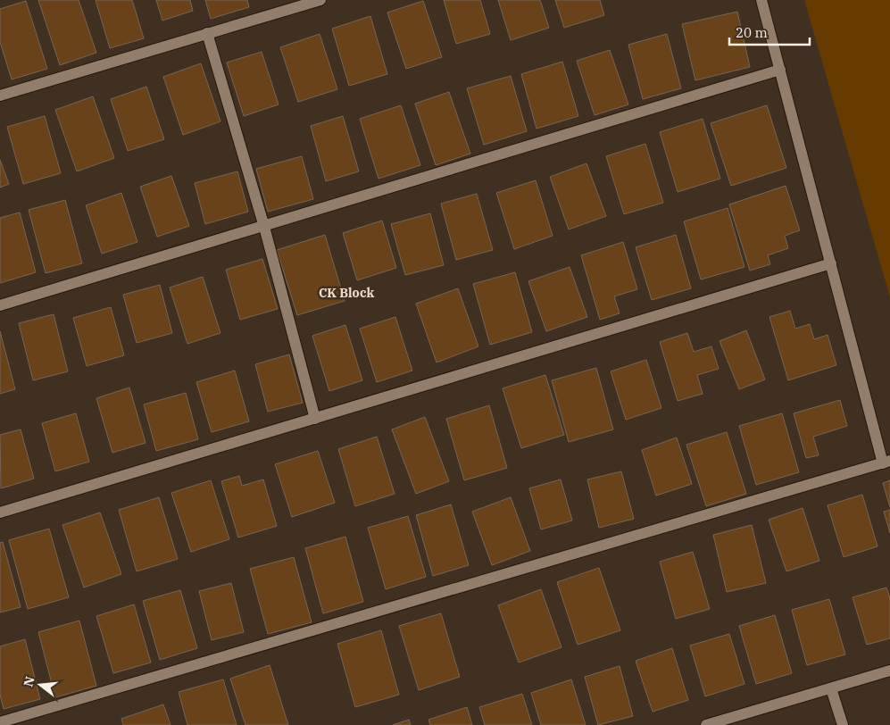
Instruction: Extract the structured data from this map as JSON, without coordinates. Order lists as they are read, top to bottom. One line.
{"districts":["CK Block"],"scale_bar":"20 m","north":"left"}
